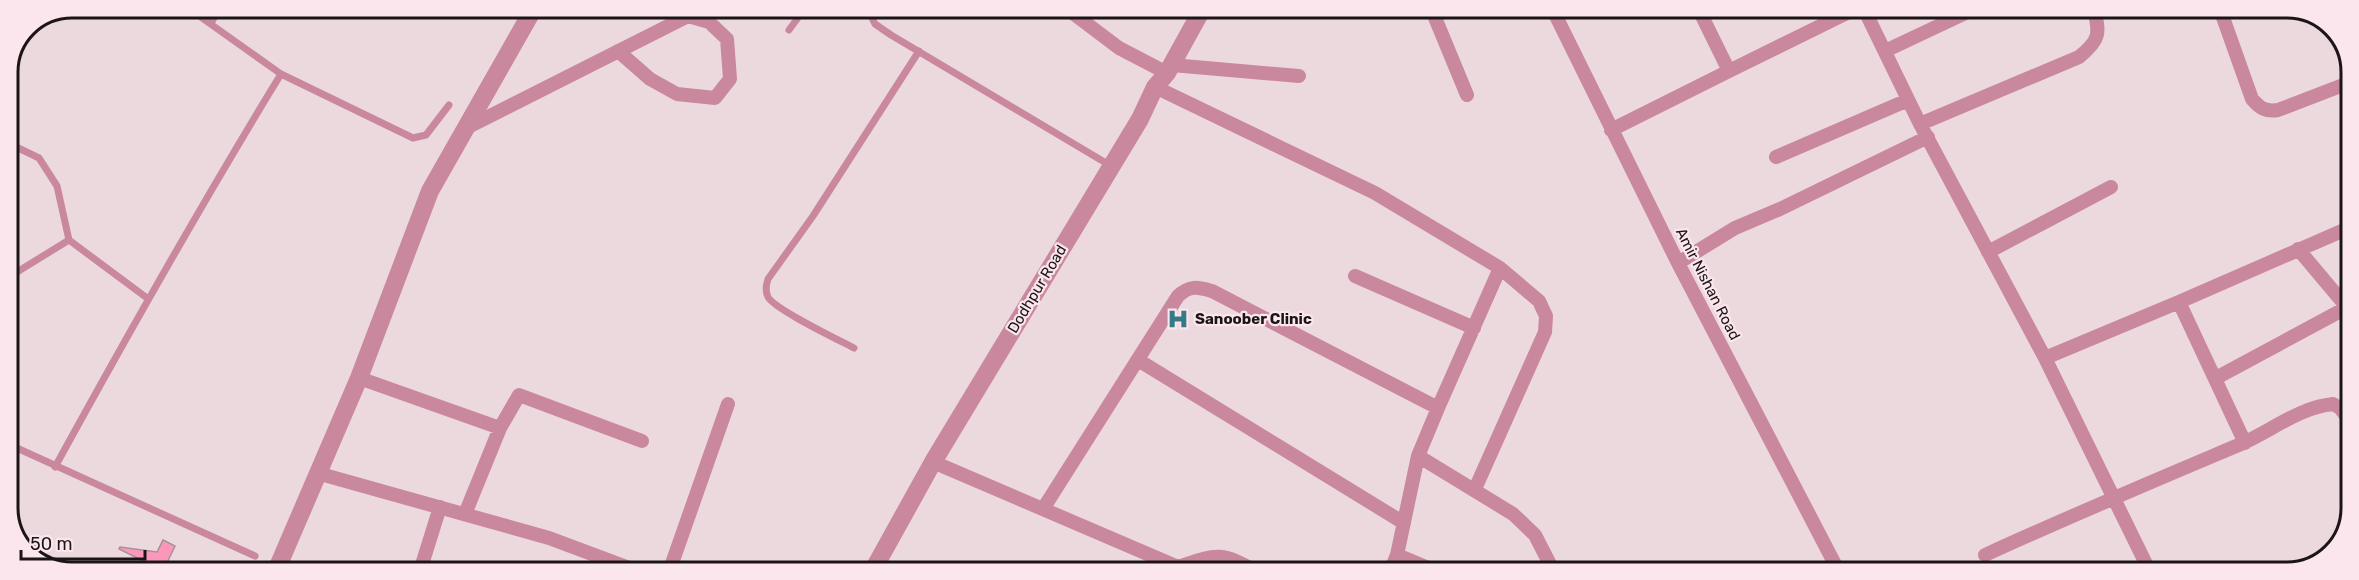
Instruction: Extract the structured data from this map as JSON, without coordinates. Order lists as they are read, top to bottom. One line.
{"streets":{"street":["Amir Nishan Road","Dodhpur Road"]},"places":{"hospital":["Sanoober Clinic"]},"scale_bar":"50 m"}
